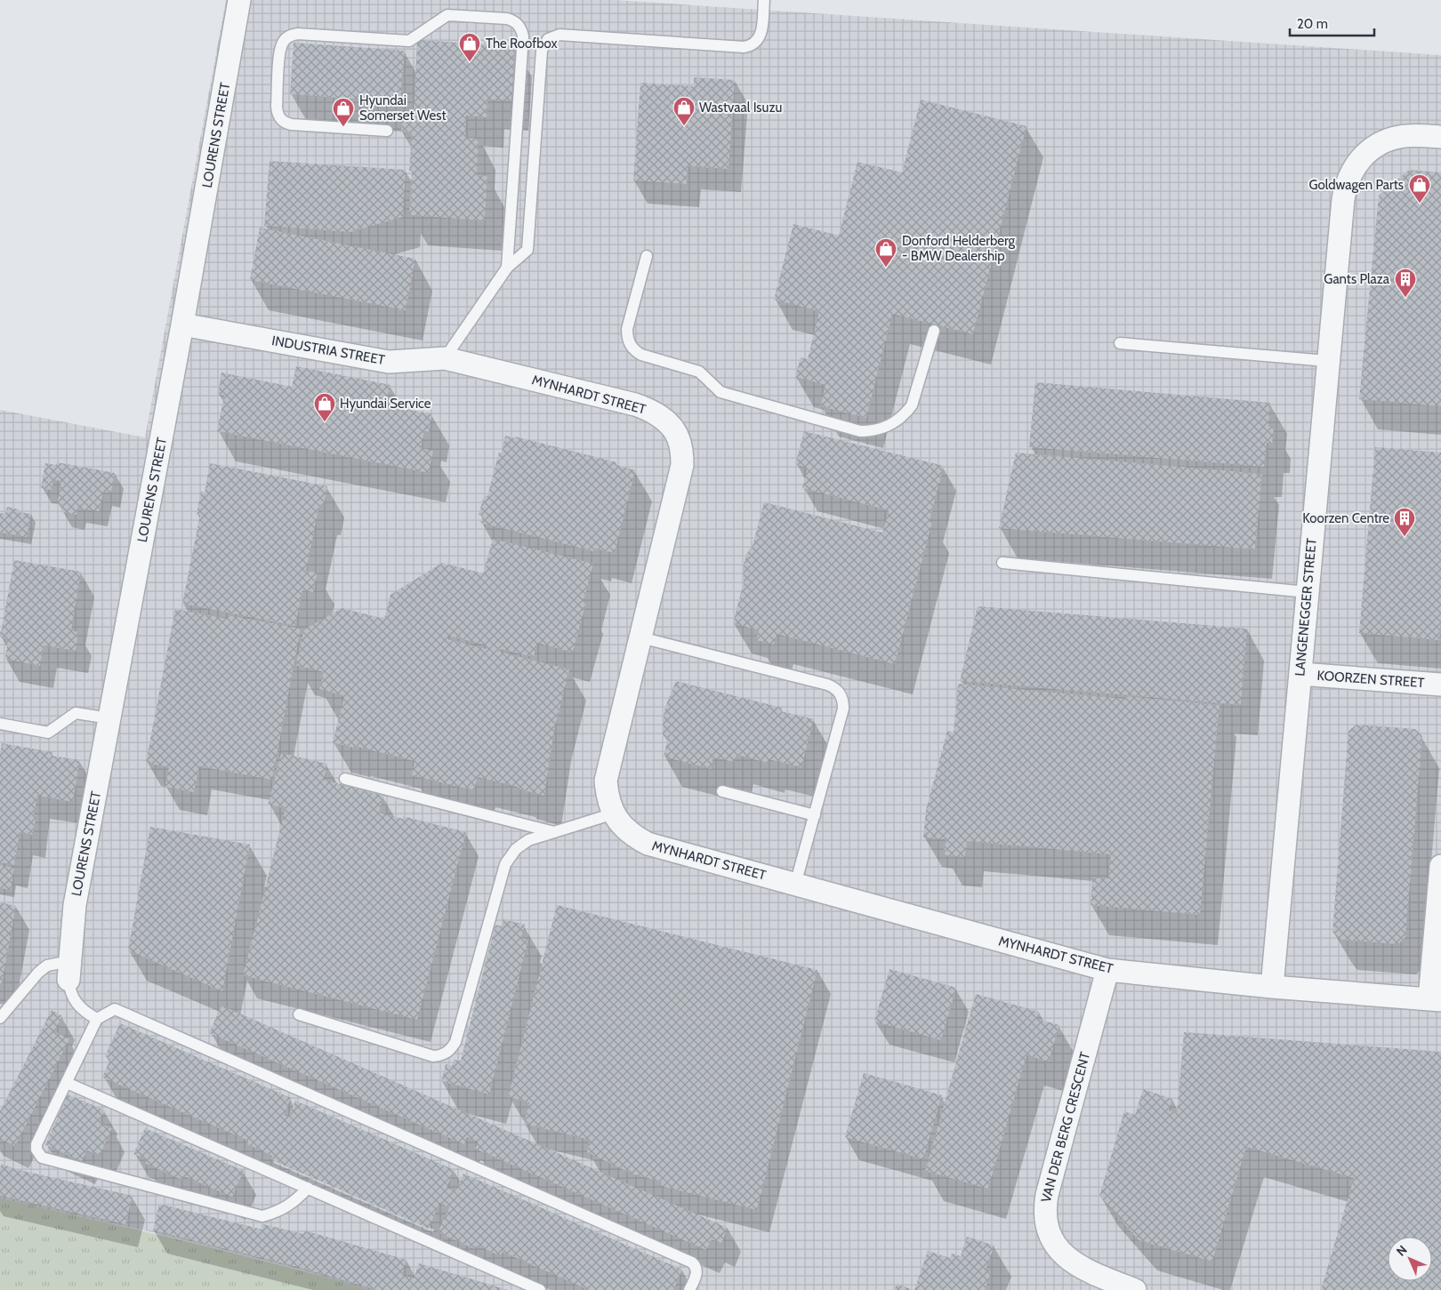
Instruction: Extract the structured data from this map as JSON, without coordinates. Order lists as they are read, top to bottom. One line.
{"streets":{"street":["LOURENS STREET","INDUSTRIA STREET","MYNHARDT STREET","LANGENEGGER STREET","KOORZEN STREET","VAN DER BERG CRESCENT"]},"crossings":[["LOURENS STREET","INDUSTRIA STREET"],["INDUSTRIA STREET","MYNHARDT STREET"],["MYNHARDT STREET","LANGENEGGER STREET"],["MYNHARDT STREET","VAN DER BERG CRESCENT"],["LANGENEGGER STREET","KOORZEN STREET"]],"places":{"shop":["The Roofbox","Wastvaal Isuzu","Hyundai Somerset West","Goldwagen Parts","Donford Helderberg - BMW Dealership","Hyundai Service"],"building":["Gants Plaza","Koorzen Centre"]},"scale_bar":"20 m","north":"top left"}
